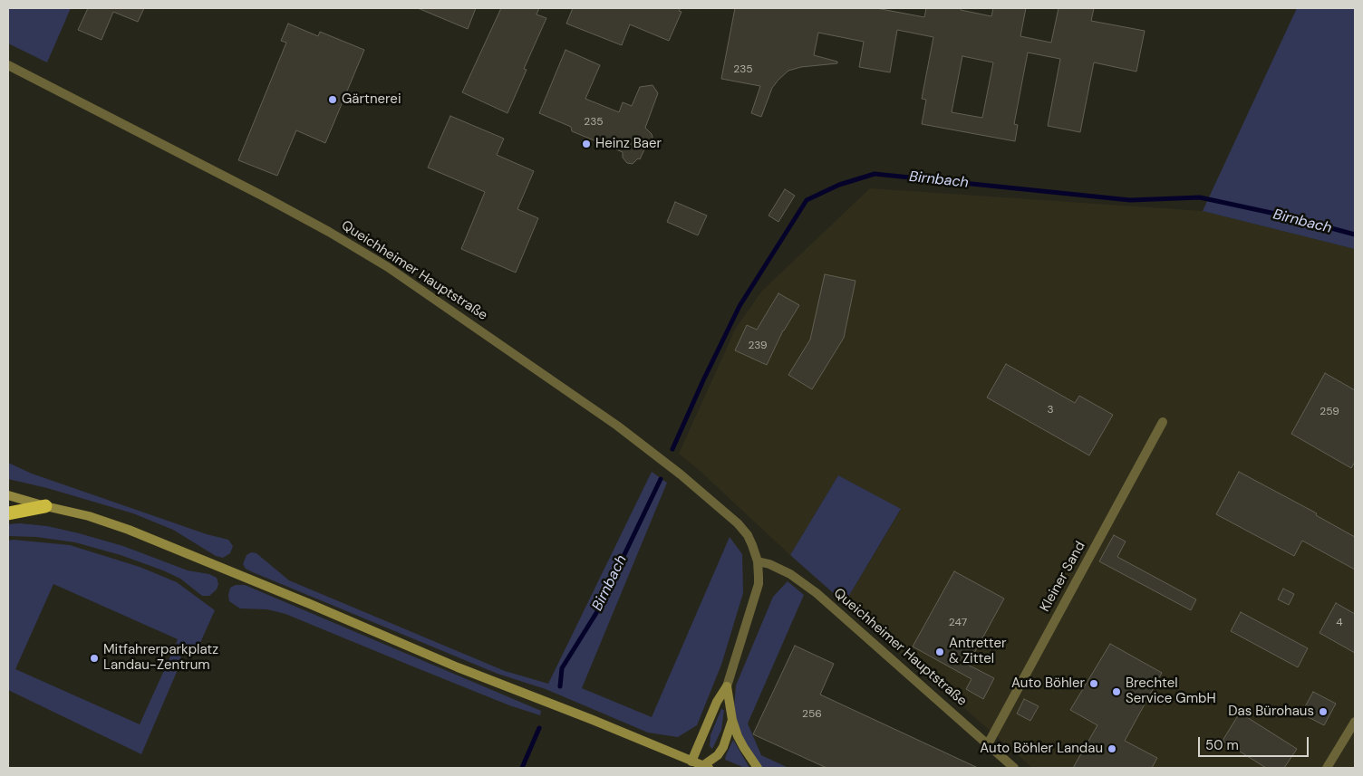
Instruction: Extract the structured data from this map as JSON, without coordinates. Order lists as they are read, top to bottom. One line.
{"streets":{"street":["Queichheimer Hauptstraße","Kleiner Sand"]},"crossings":[["Queichheimer Hauptstraße","Kleiner Sand"]],"water":["Birnbach"],"places":["Gärtnerei","Heinz Baer","Antretter & Zittel","Mitfahrerparkplatz Landau-Zentrum","Auto Böhler","Brechtel Service GmbH","Das Bürohaus","Auto Böhler Landau"],"house_numbers":["235","235","239","3","259","247","4","256"],"scale_bar":"50 m"}
